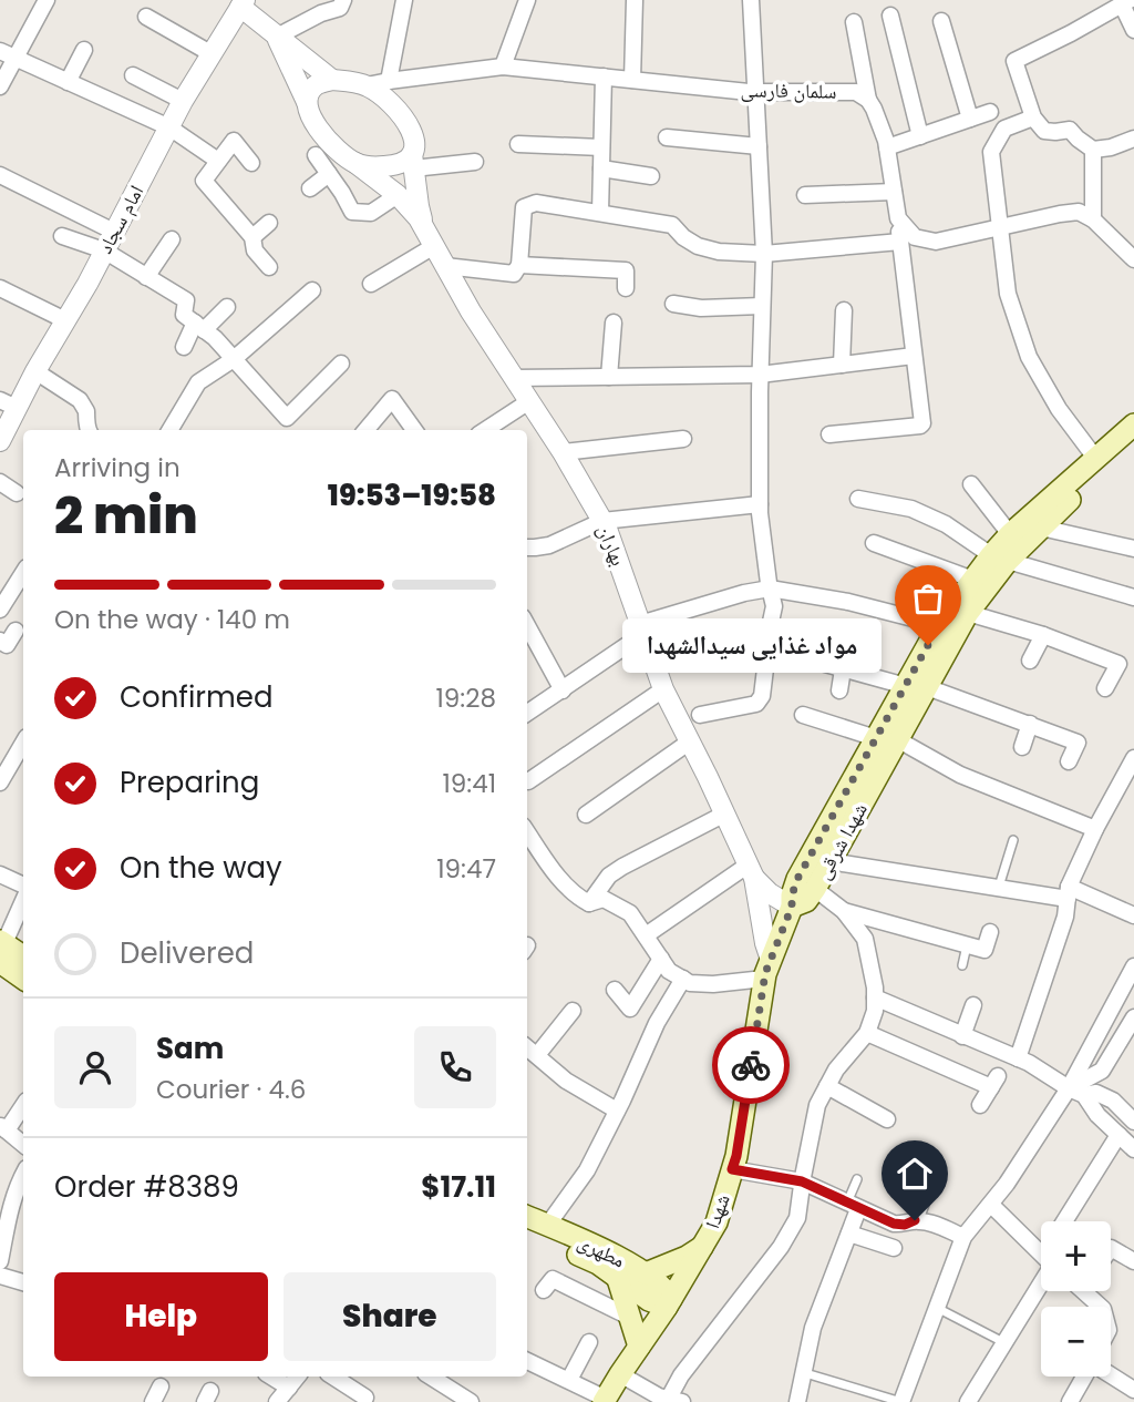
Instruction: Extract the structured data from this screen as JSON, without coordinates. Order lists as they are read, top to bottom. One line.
{"streets":{"main road":["شهدا شرقی","شهدا","مطهری"],"street":["سلمان فارسی","امام سجاد","بهاران"]},"crossings":[["سلمان فارسی","بهاران"],["شهدا شرقی","شهدا"],["شهدا","مطهری"]],"places":["مواد غذایی سیدالشهدا"],"page":{"heading":["2 min","Arriving in","19:53–19:58"],"panel":["Sam","Courier · 4.6","Order #8389","$17.11"],"bar":"On the way · 140 m","bubble":"مواد غذایی سیدالشهدا","list":[["Confirmed","19:28"],["Preparing","19:41"],["On the way","19:47"],"Delivered"],"map_buttons":["+","−"],"buttons":["Help","Share"]}}
